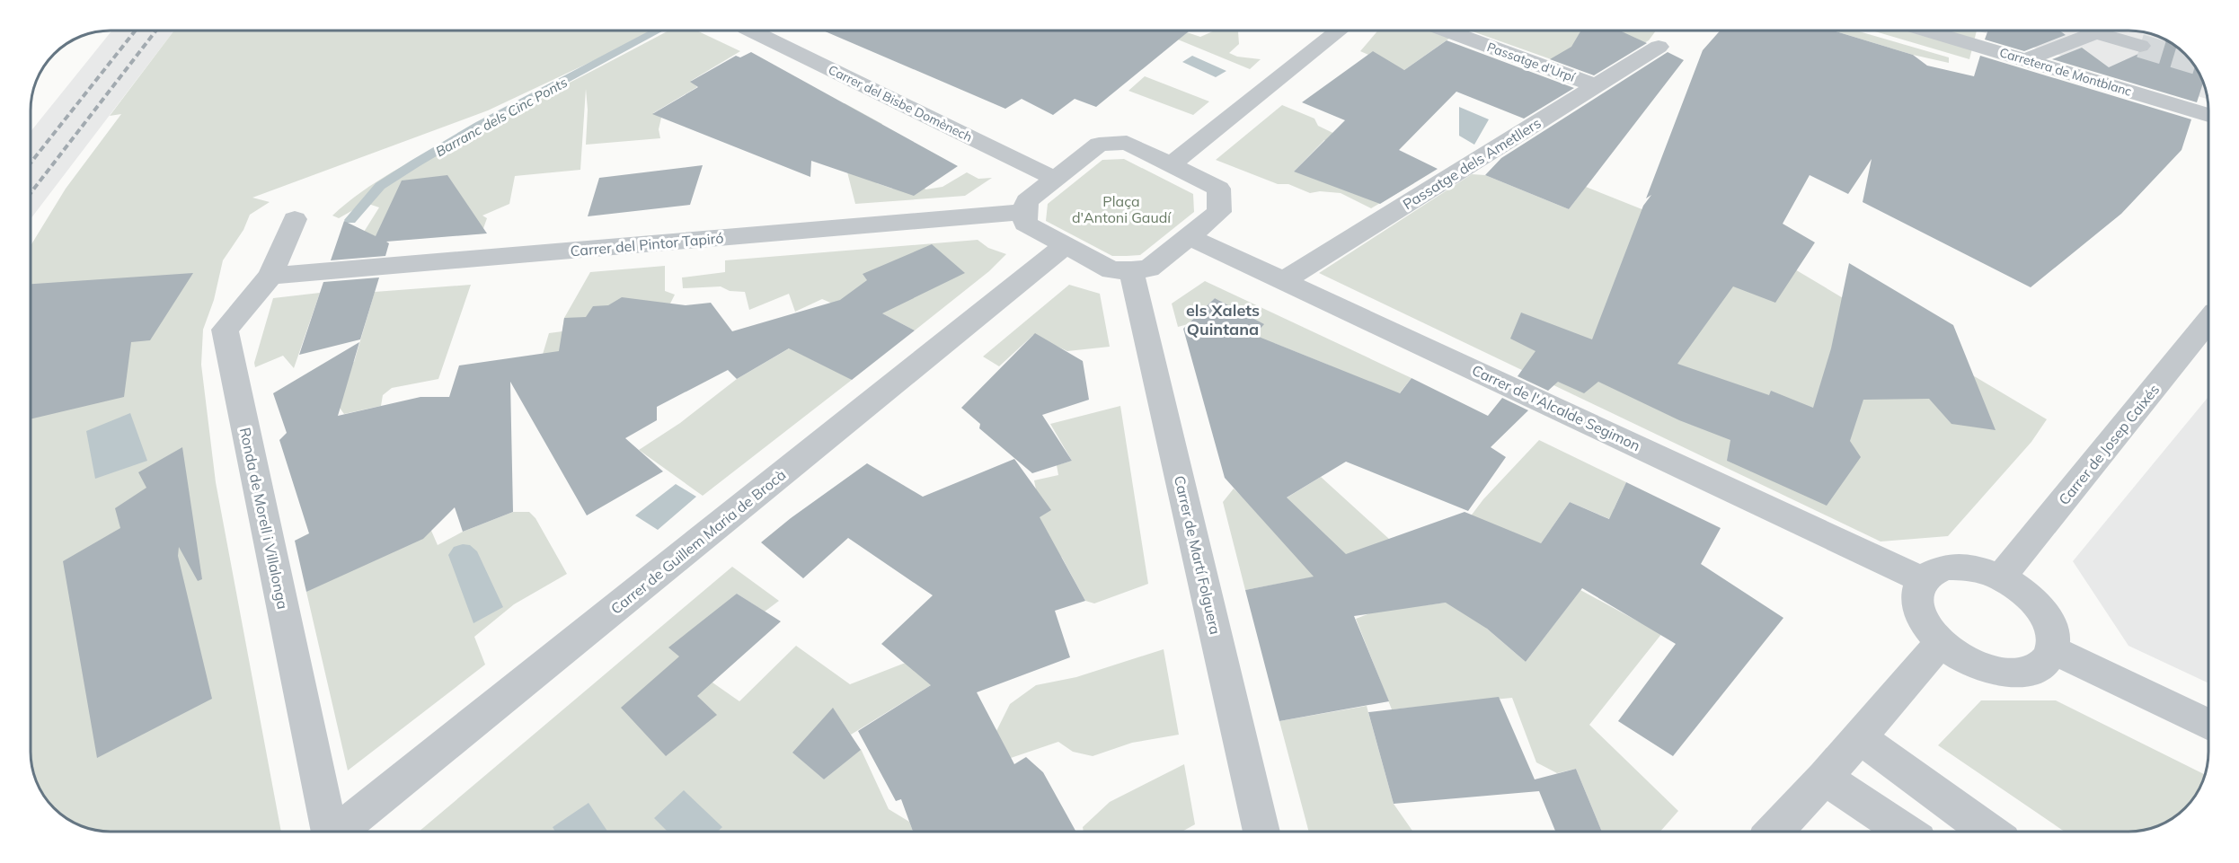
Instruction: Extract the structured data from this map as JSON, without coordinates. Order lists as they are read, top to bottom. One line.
{"streets":{"street":["Passatge d'Urpí","Carretera de Montblanc","Carrer del Bisbe Domènech","Passatge dels Ametllers","Carrer del Pintor Tapiró","Carrer de l'Alcalde Segimon","Carrer de Josep Caixés","Ronda de Morell i Villalonga","Carrer de Guillem Maria de Brocà","Carrer de Martí Folguera"]},"crossings":[["Passatge d'Urpí","Passatge dels Ametllers"],["Passatge dels Ametllers","Carrer de l'Alcalde Segimon"],["Carrer del Pintor Tapiró","Ronda de Morell i Villalonga"],["Carrer de l'Alcalde Segimon","Carrer de Josep Caixés"]],"districts":["els Xalets Quintana"],"water":["Barranc dels Cinc Ponts"],"parks":["Plaça d'Antoni Gaudí"]}
